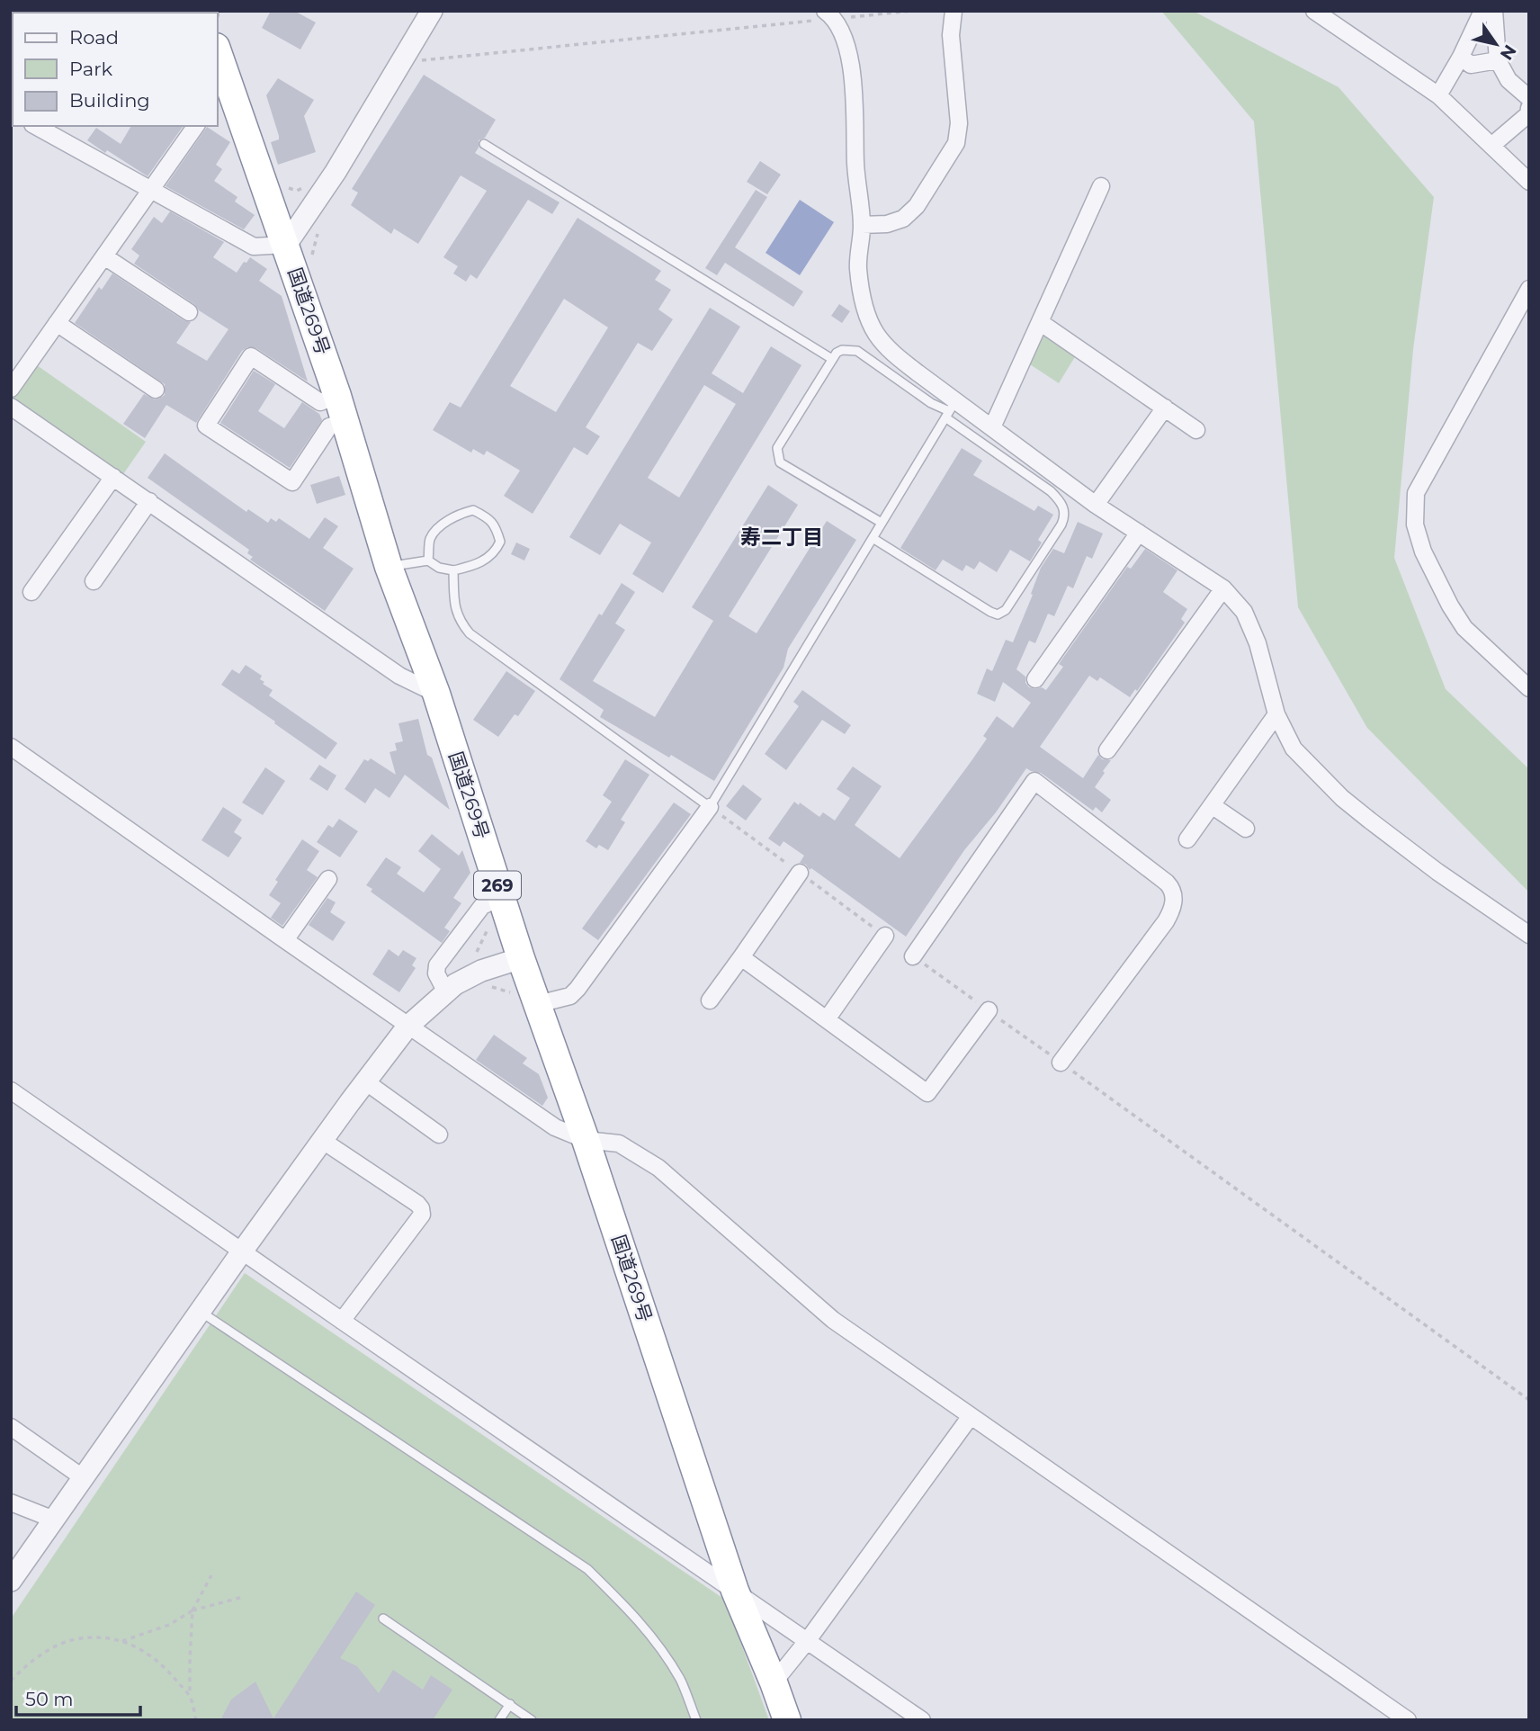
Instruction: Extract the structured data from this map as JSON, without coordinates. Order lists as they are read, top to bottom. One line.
{"streets":{"highway":["国道269号","269"]},"districts":["寿二丁目"],"legend":["Road","Park","Building"],"scale_bar":"50 m","north":"bottom right"}
